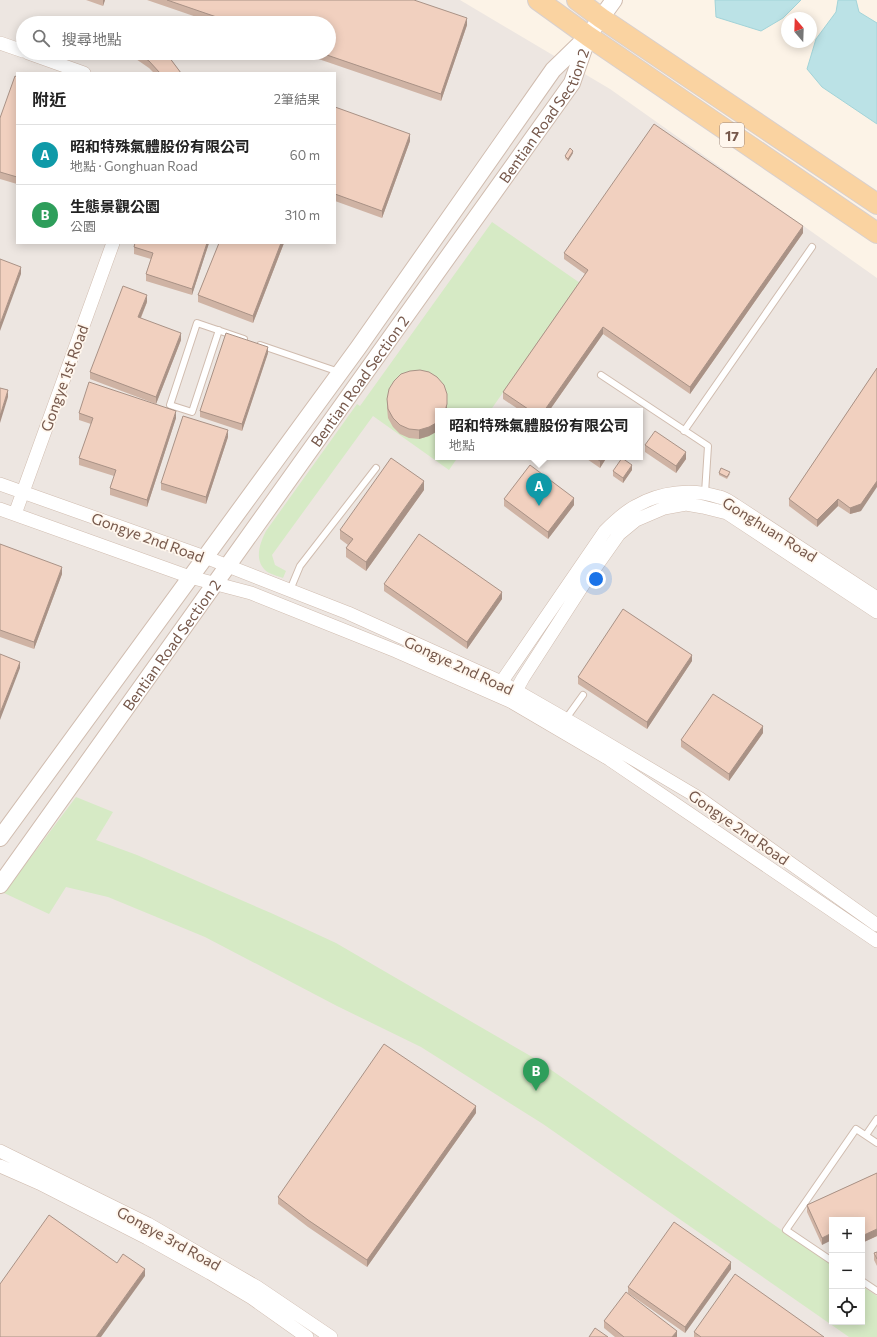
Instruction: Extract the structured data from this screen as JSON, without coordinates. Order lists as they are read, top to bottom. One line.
{"streets":{"main road":["17"],"street":["Bentian Road Section 2","Gongye 1st Road","Gonghuan Road","Gongye 2nd Road","Gongye 3rd Road"]},"crossings":[["Bentian Road Section 2","17"],["Bentian Road Section 2","Gongye 2nd Road"],["Gongye 1st Road","Gongye 2nd Road"],["Gonghuan Road","Gongye 2nd Road"]],"north":"top","page":{"search":"搜尋地點","heading":["附近","2筆結果"],"list":[{"mark":"A","name":"昭和特殊氣體股份有限公司","note":"地點 · Gonghuan Road","value":"60 m"},{"mark":"B","name":"生態景觀公園","note":"公園","value":"310 m"}],"popup":["昭和特殊氣體股份有限公司","地點"],"pins":["A","B"],"map_buttons":["+","−"]}}
